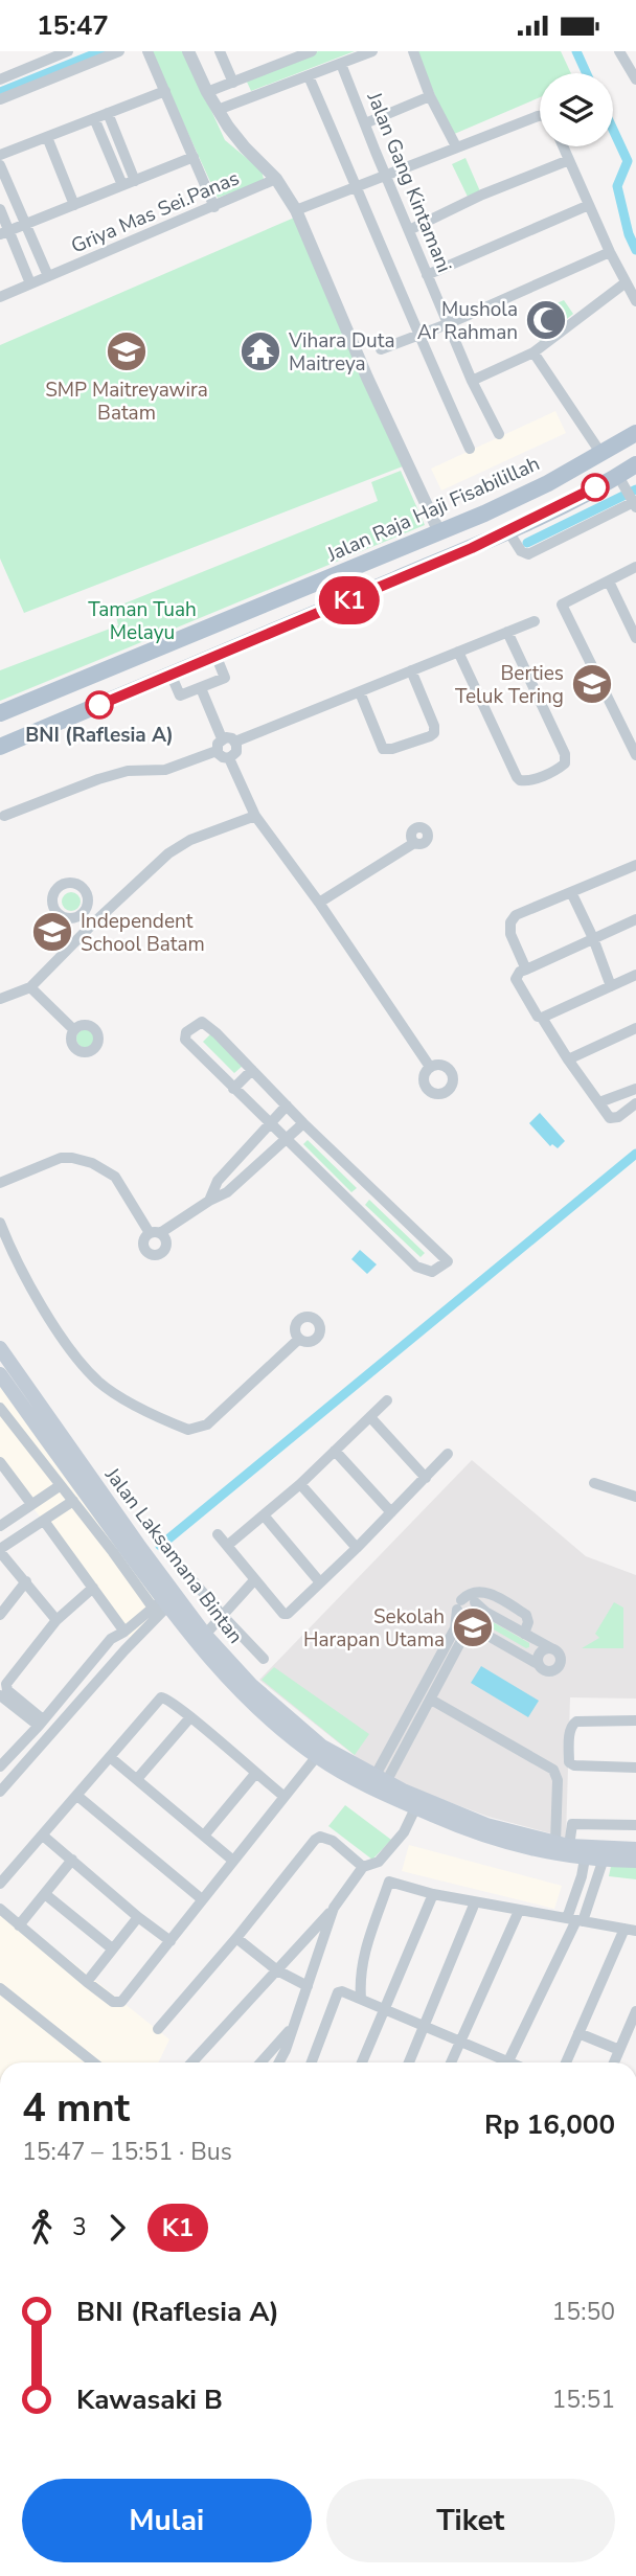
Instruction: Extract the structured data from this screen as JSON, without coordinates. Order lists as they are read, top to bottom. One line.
{"streets":{"main road":["Jalan Raja Haji Fisabilillah","Jalan Laksamana Bintan"],"street":["Jalan Gang Kintamani","Griya Mas Sei.Panas"]},"parks":["Taman Tuah Melayu"],"places":{"mosque":["Mushola Ar Rahman"],"school or university":["SMP Maitreyawira Batam","Berties Teluk Tering","Independent School Batam","Sekolah Harapan Utama"],"temple":["Vihara Duta Maitreya"],"other":["BNI (Raflesia A)"]},"lines":["bus line K1"],"page":{"status":"15:47","on_map":"K1","heading":["4 mnt","15:47 – 15:51 · Bus","Rp 16,000"],"legs":["3","K1"],"list":[{"name":"BNI (Raflesia A)","value":"15:50"},{"name":"Kawasaki B","value":"15:51"}],"buttons":["Mulai","Tiket"]}}
